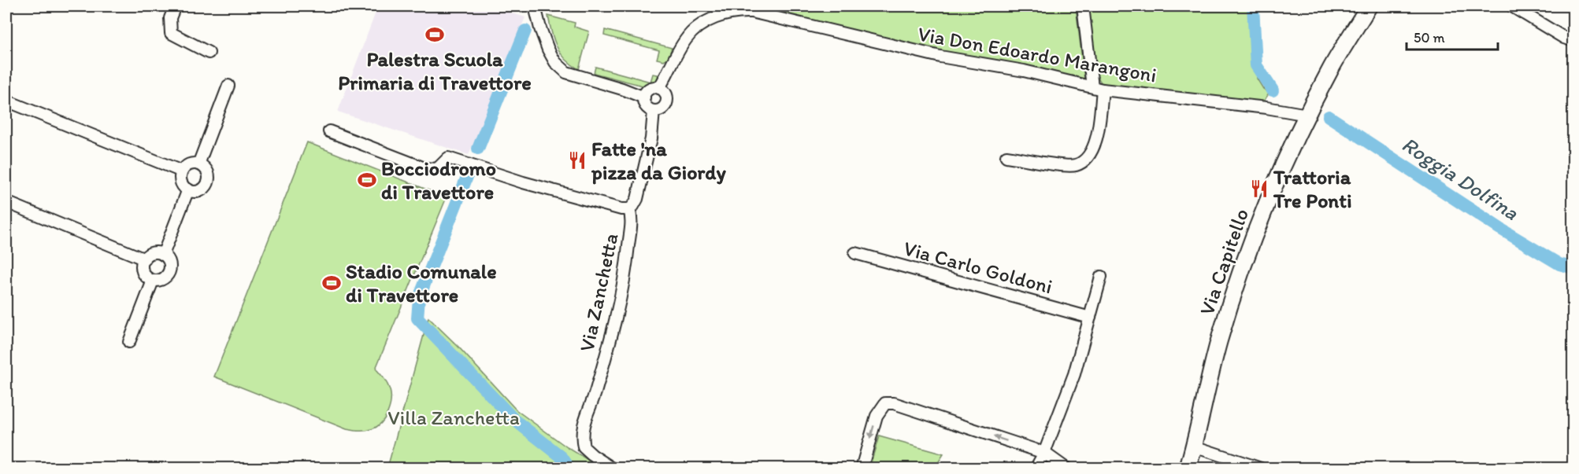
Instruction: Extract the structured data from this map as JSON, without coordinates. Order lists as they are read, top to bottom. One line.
{"streets":{"street":["Via Don Edoardo Marangoni","Via Capitello","Via Carlo Goldoni","Via Zanchetta"]},"crossings":[["Via Don Edoardo Marangoni","Via Capitello"],["Via Don Edoardo Marangoni","Via Zanchetta"]],"water":["Roggia Dolfina"],"parks":["Villa Zanchetta"],"places":{"sports":["Palestra Scuola Primaria di Travettore","Bocciodromo di Travettore","Stadio Comunale di Travettore"],"restaurant":["Fatte 'na pizza da Giordy","Trattoria Tre Ponti"]},"scale_bar":"50 m"}
